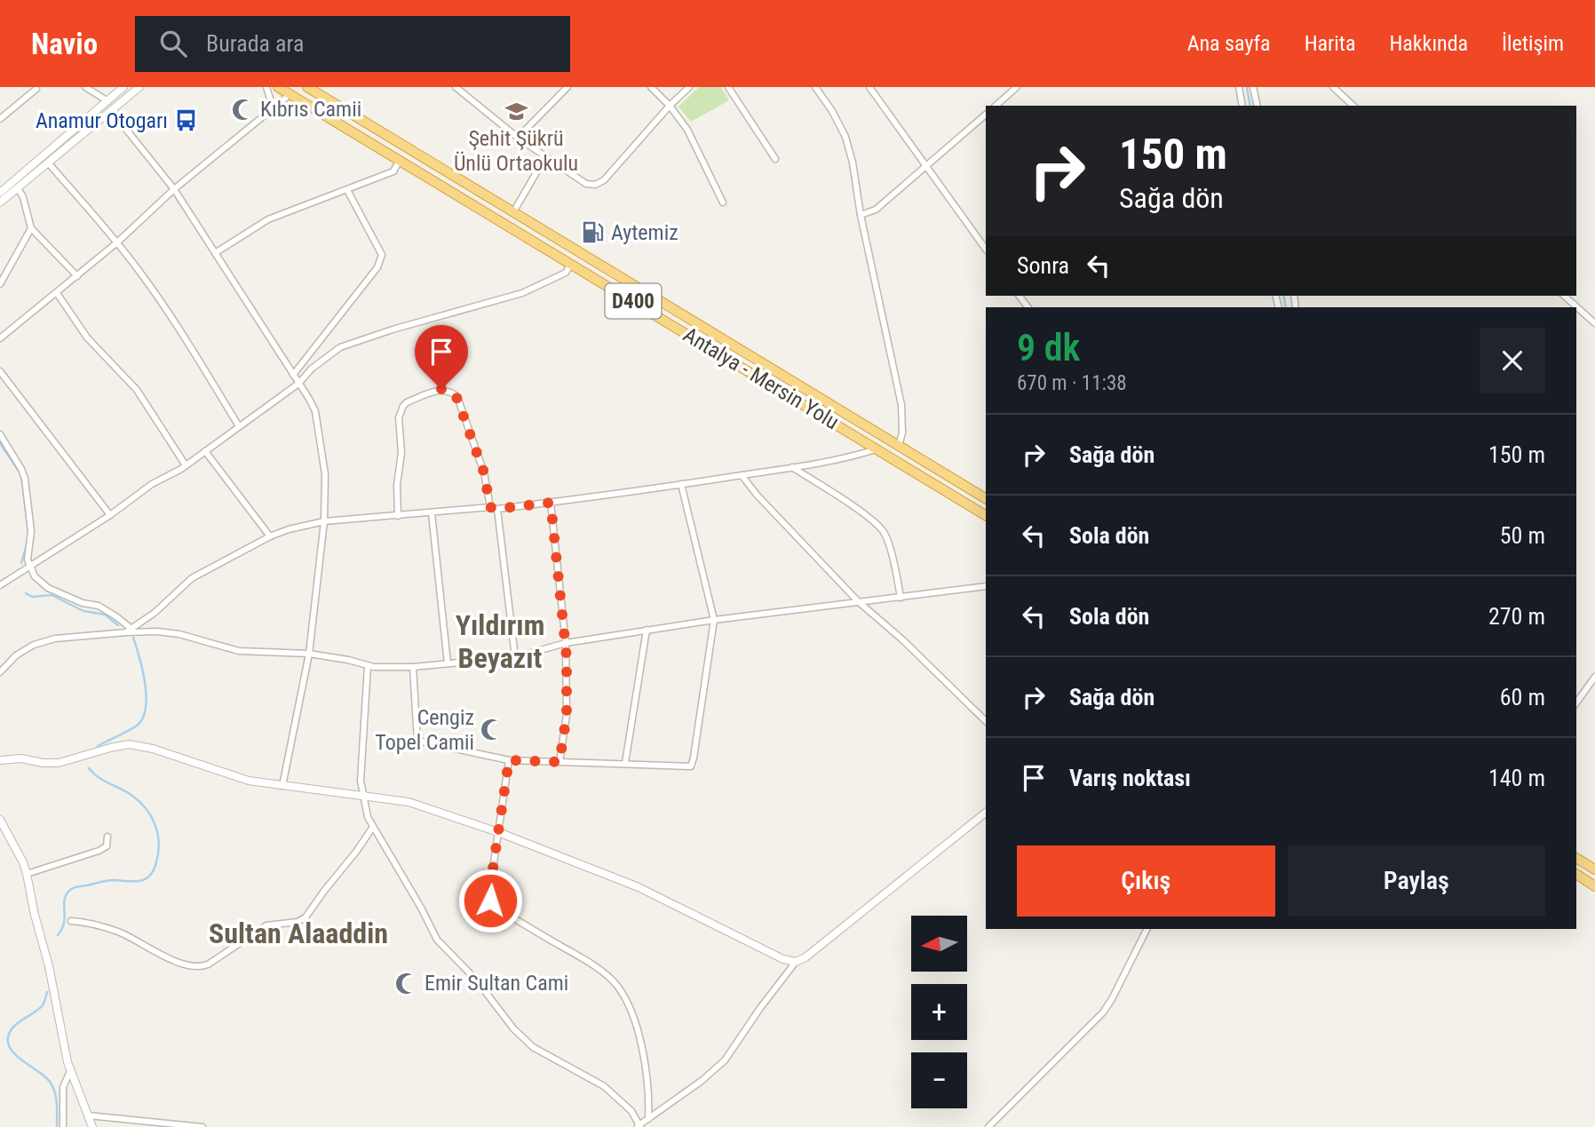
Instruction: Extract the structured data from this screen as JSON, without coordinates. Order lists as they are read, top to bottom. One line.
{"streets":{"highway":["D400","Antalya - Mersin Yolu"]},"districts":["Yıldırım Beyazıt","Sultan Alaaddin"],"places":{"mosque":["Kıbrıs Camii","Cengiz Topel Camii","Emir Sultan Cami"],"school or university":["Şehit Şükrü Ünlü Ortaokulu"],"bus stop":["Anamur Otogarı"],"fuel station":["Aytemiz"]},"north":"left","page":{"header":"Navio","search":"Burada ara","nav":["Ana sayfa","Harita","Hakkında","İletişim"],"turn":["150 m","Sağa dön"],"then":"Sonra","heading":["9 dk","670 m · 11:38"],"list":[{"name":"Sağa dön","value":"150 m"},{"name":"Sola dön","value":"50 m"},{"name":"Sola dön","value":"270 m"},{"name":"Sağa dön","value":"60 m"},{"name":"Varış noktası","value":"140 m"}],"buttons":["Çıkış","Paylaş"],"map_buttons":["+","−"]}}
